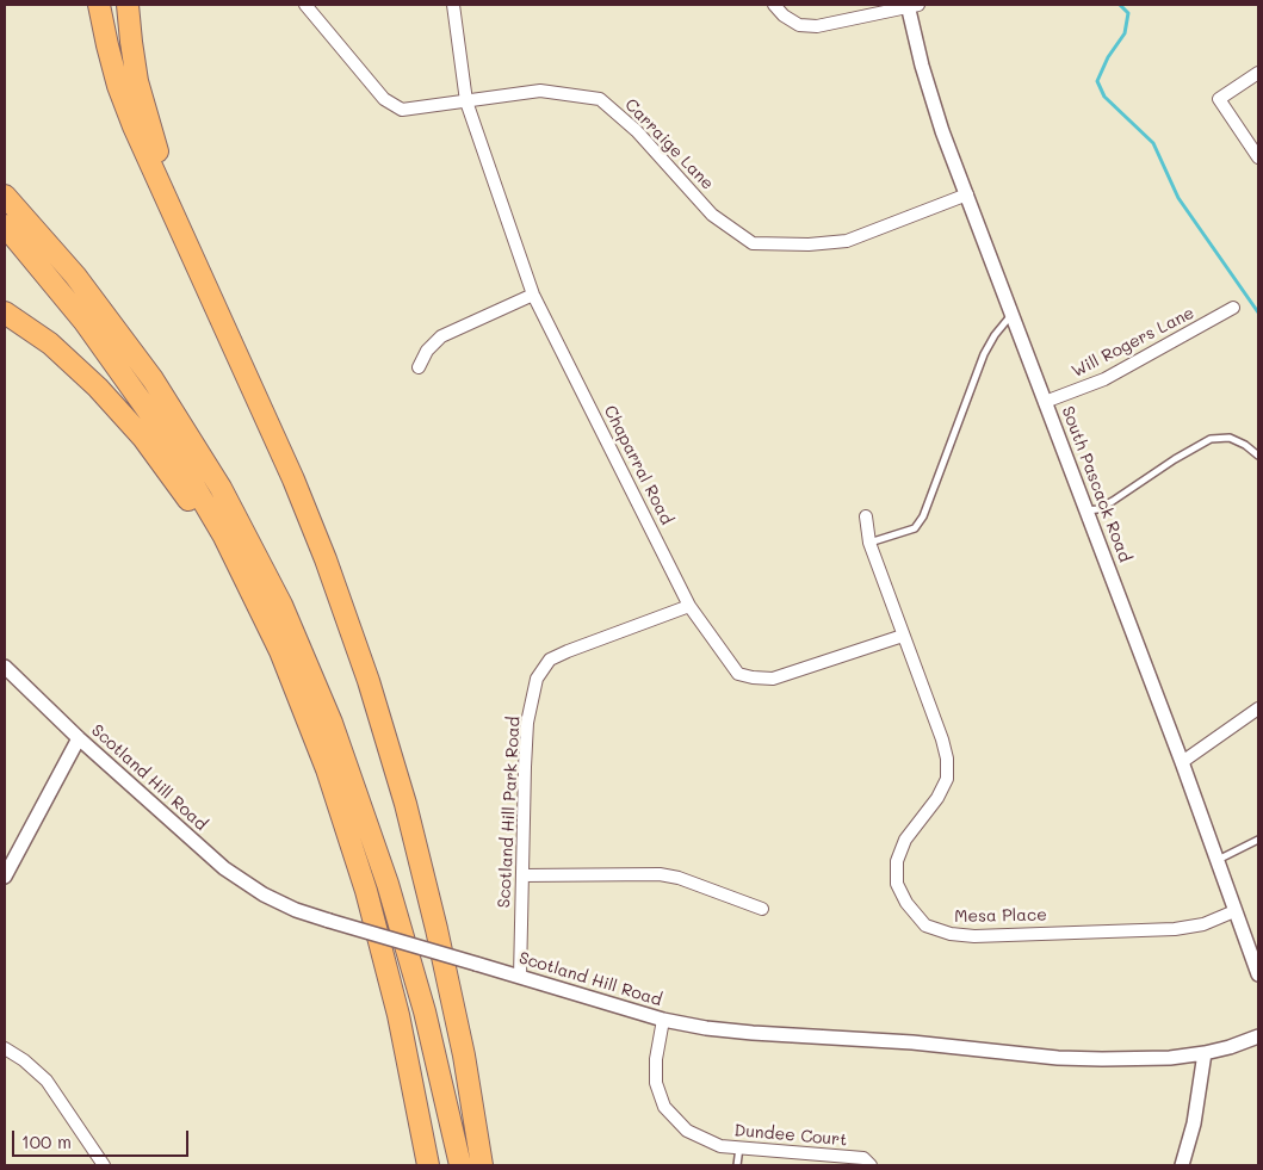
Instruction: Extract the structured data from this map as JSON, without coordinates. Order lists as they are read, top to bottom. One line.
{"streets":{"street":["Carraige Lane","Will Rogers Lane","Chaparral Road","South Pascack Road","Scotland Hill Road","Scotland Hill Park Road","Mesa Place","Dundee Court"]},"crossings":[["Carraige Lane","Chaparral Road"],["Carraige Lane","South Pascack Road"],["Will Rogers Lane","South Pascack Road"],["Chaparral Road","Scotland Hill Park Road"],["Chaparral Road","Mesa Place"],["South Pascack Road","Mesa Place"],["Scotland Hill Road","Scotland Hill Park Road"],["Scotland Hill Road","Dundee Court"]],"scale_bar":"100 m"}
